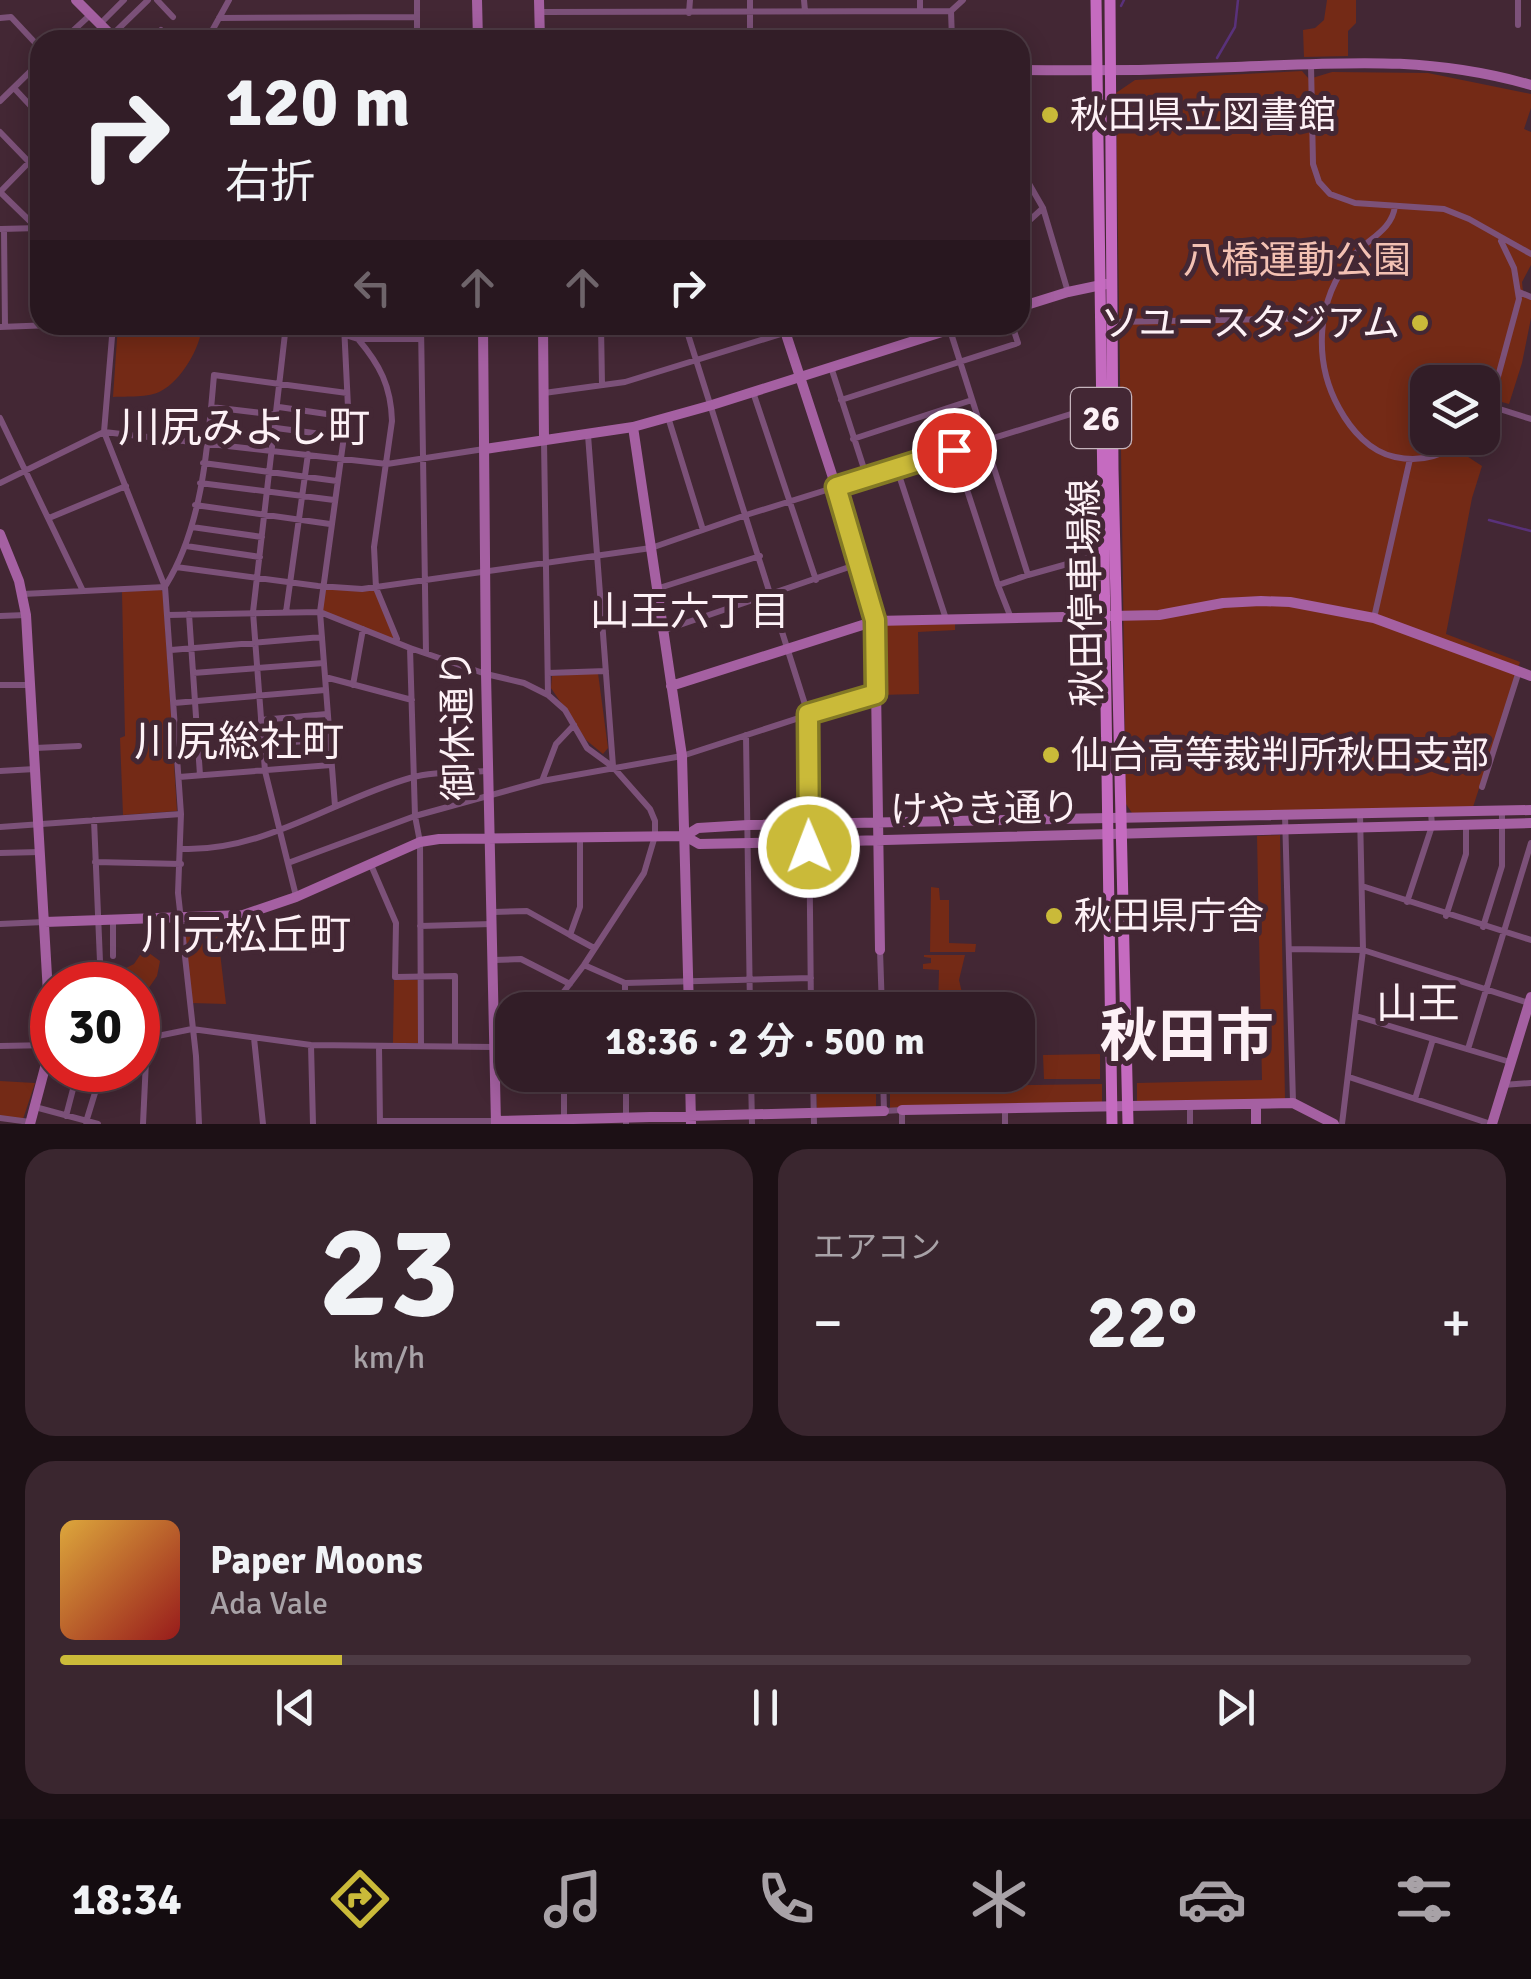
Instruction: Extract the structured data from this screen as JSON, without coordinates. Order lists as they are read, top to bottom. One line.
{"streets":{"main road":["26","秋田停車場線"],"street":["御休通り","けやき通り"]},"crossings":[["秋田停車場線","けやき通り"]],"districts":["川尻みよし町","山王六丁目","川尻総社町","川元松丘町","山王","秋田市"],"parks":["八橋運動公園"],"places":["秋田県立図書館","ソユースタジアム","仙台高等裁判所秋田支部","秋田県庁舎"],"page":{"turn":["120 m","右折"],"limit":"30","trip":"18:36 · 2 分 · 500 m","tile":[["23","km/h"],"エアコン"],"heat":["−","22°","+"],"song":["Paper Moons","Ada Vale"],"tabs":"18:34"}}
